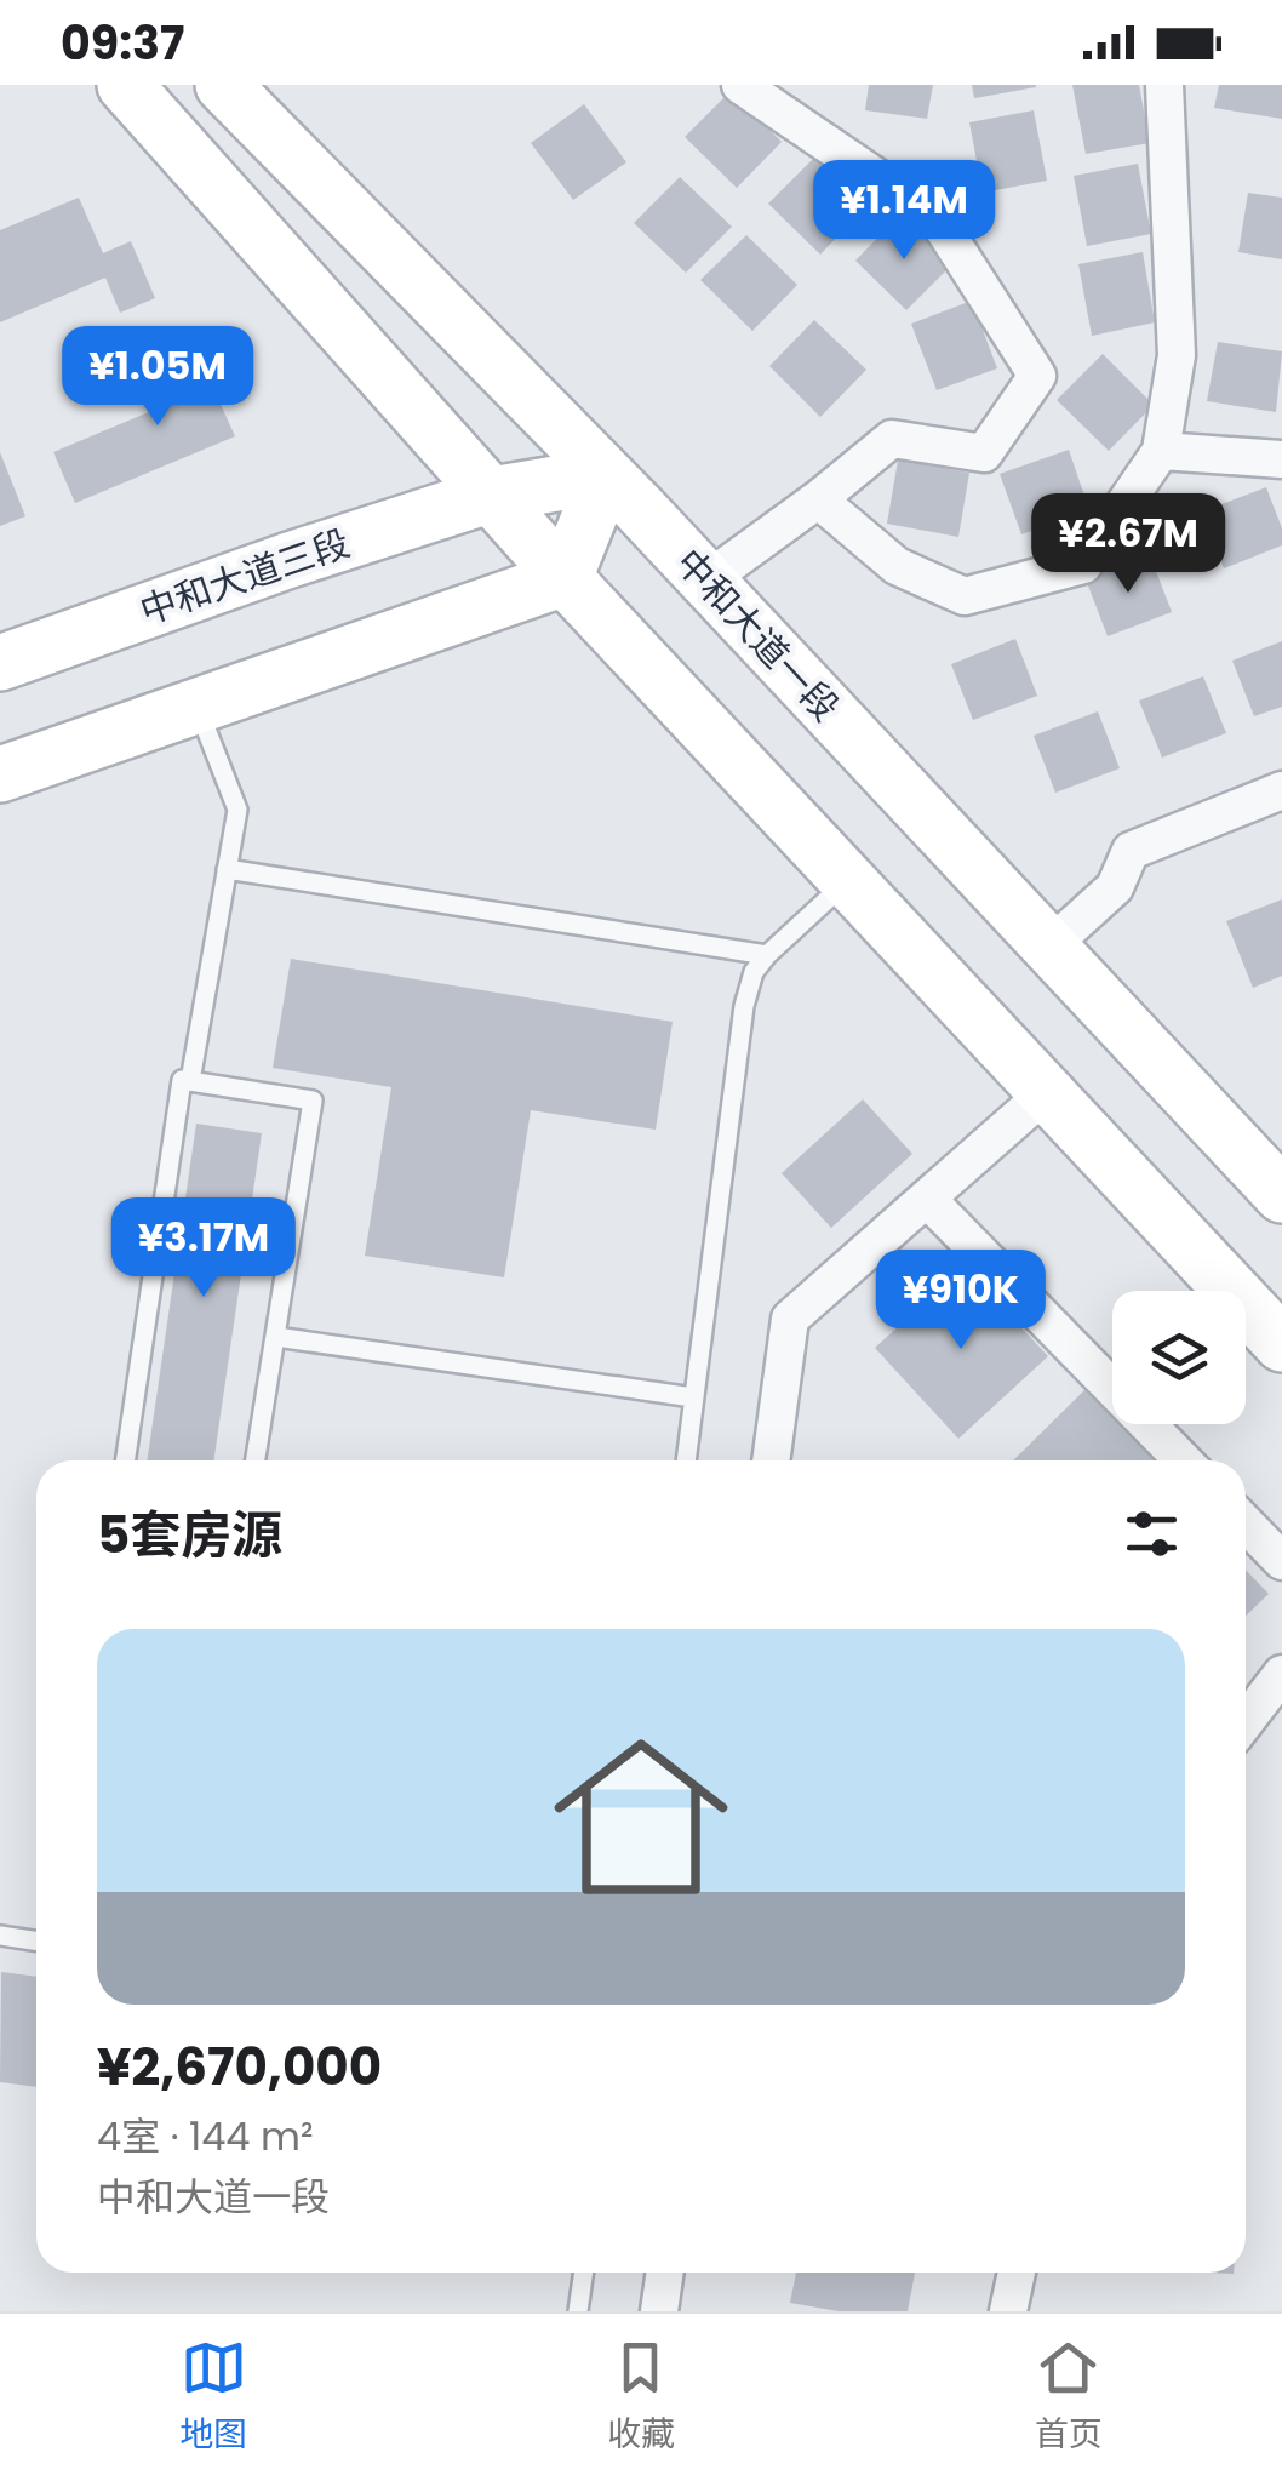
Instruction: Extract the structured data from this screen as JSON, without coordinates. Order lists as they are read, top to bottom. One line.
{"streets":{"main road":["中和大道三段","中和大道一段"]},"crossings":[["中和大道三段","中和大道一段"]],"page":{"status":"09:37","price":["¥1.14M","¥1.05M","¥2.67M","¥3.17M","¥910K"],"heading":"5套房源","list":[{"name":"¥2,670,000","note":"4室 · 144 m² · 中和大道一段"}],"tabs":["地图","收藏","首页"]}}
